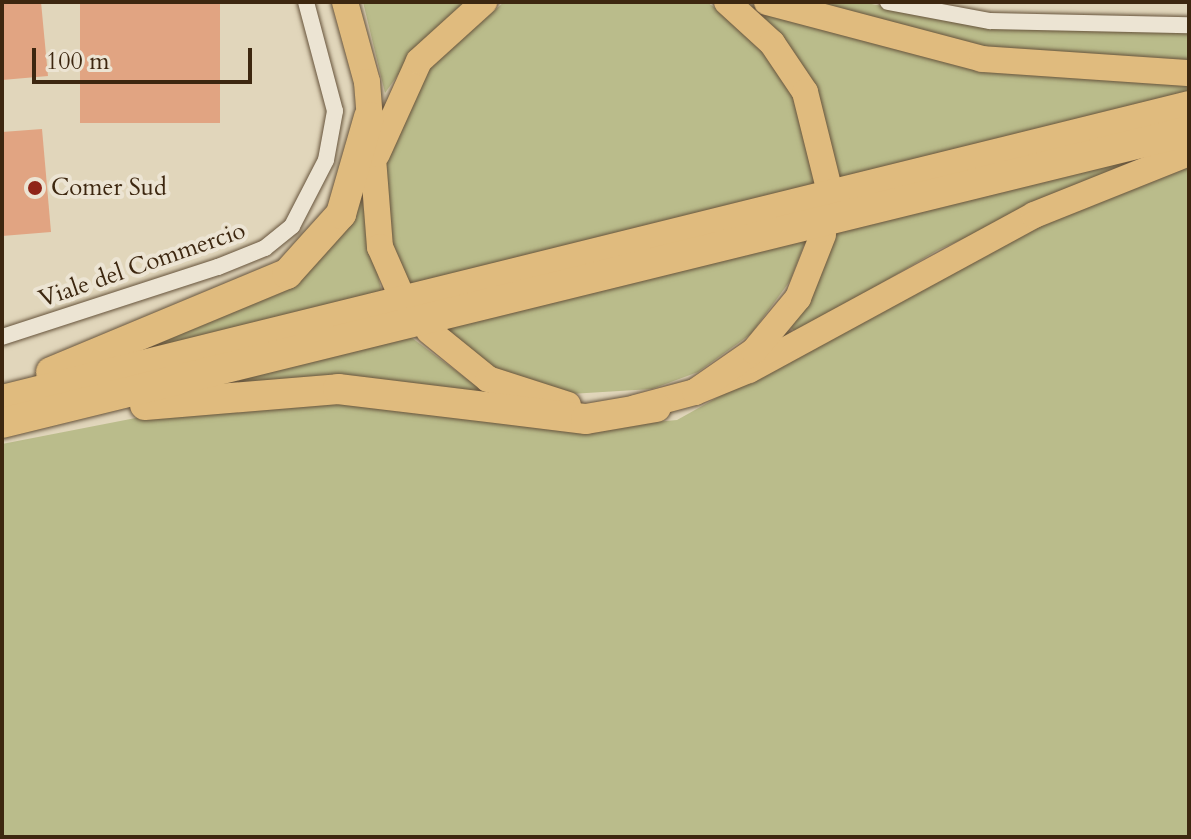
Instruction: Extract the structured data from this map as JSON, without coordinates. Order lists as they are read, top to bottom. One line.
{"streets":{"street":["Viale del Commercio"]},"places":["Comer Sud"],"scale_bar":"100 m"}
